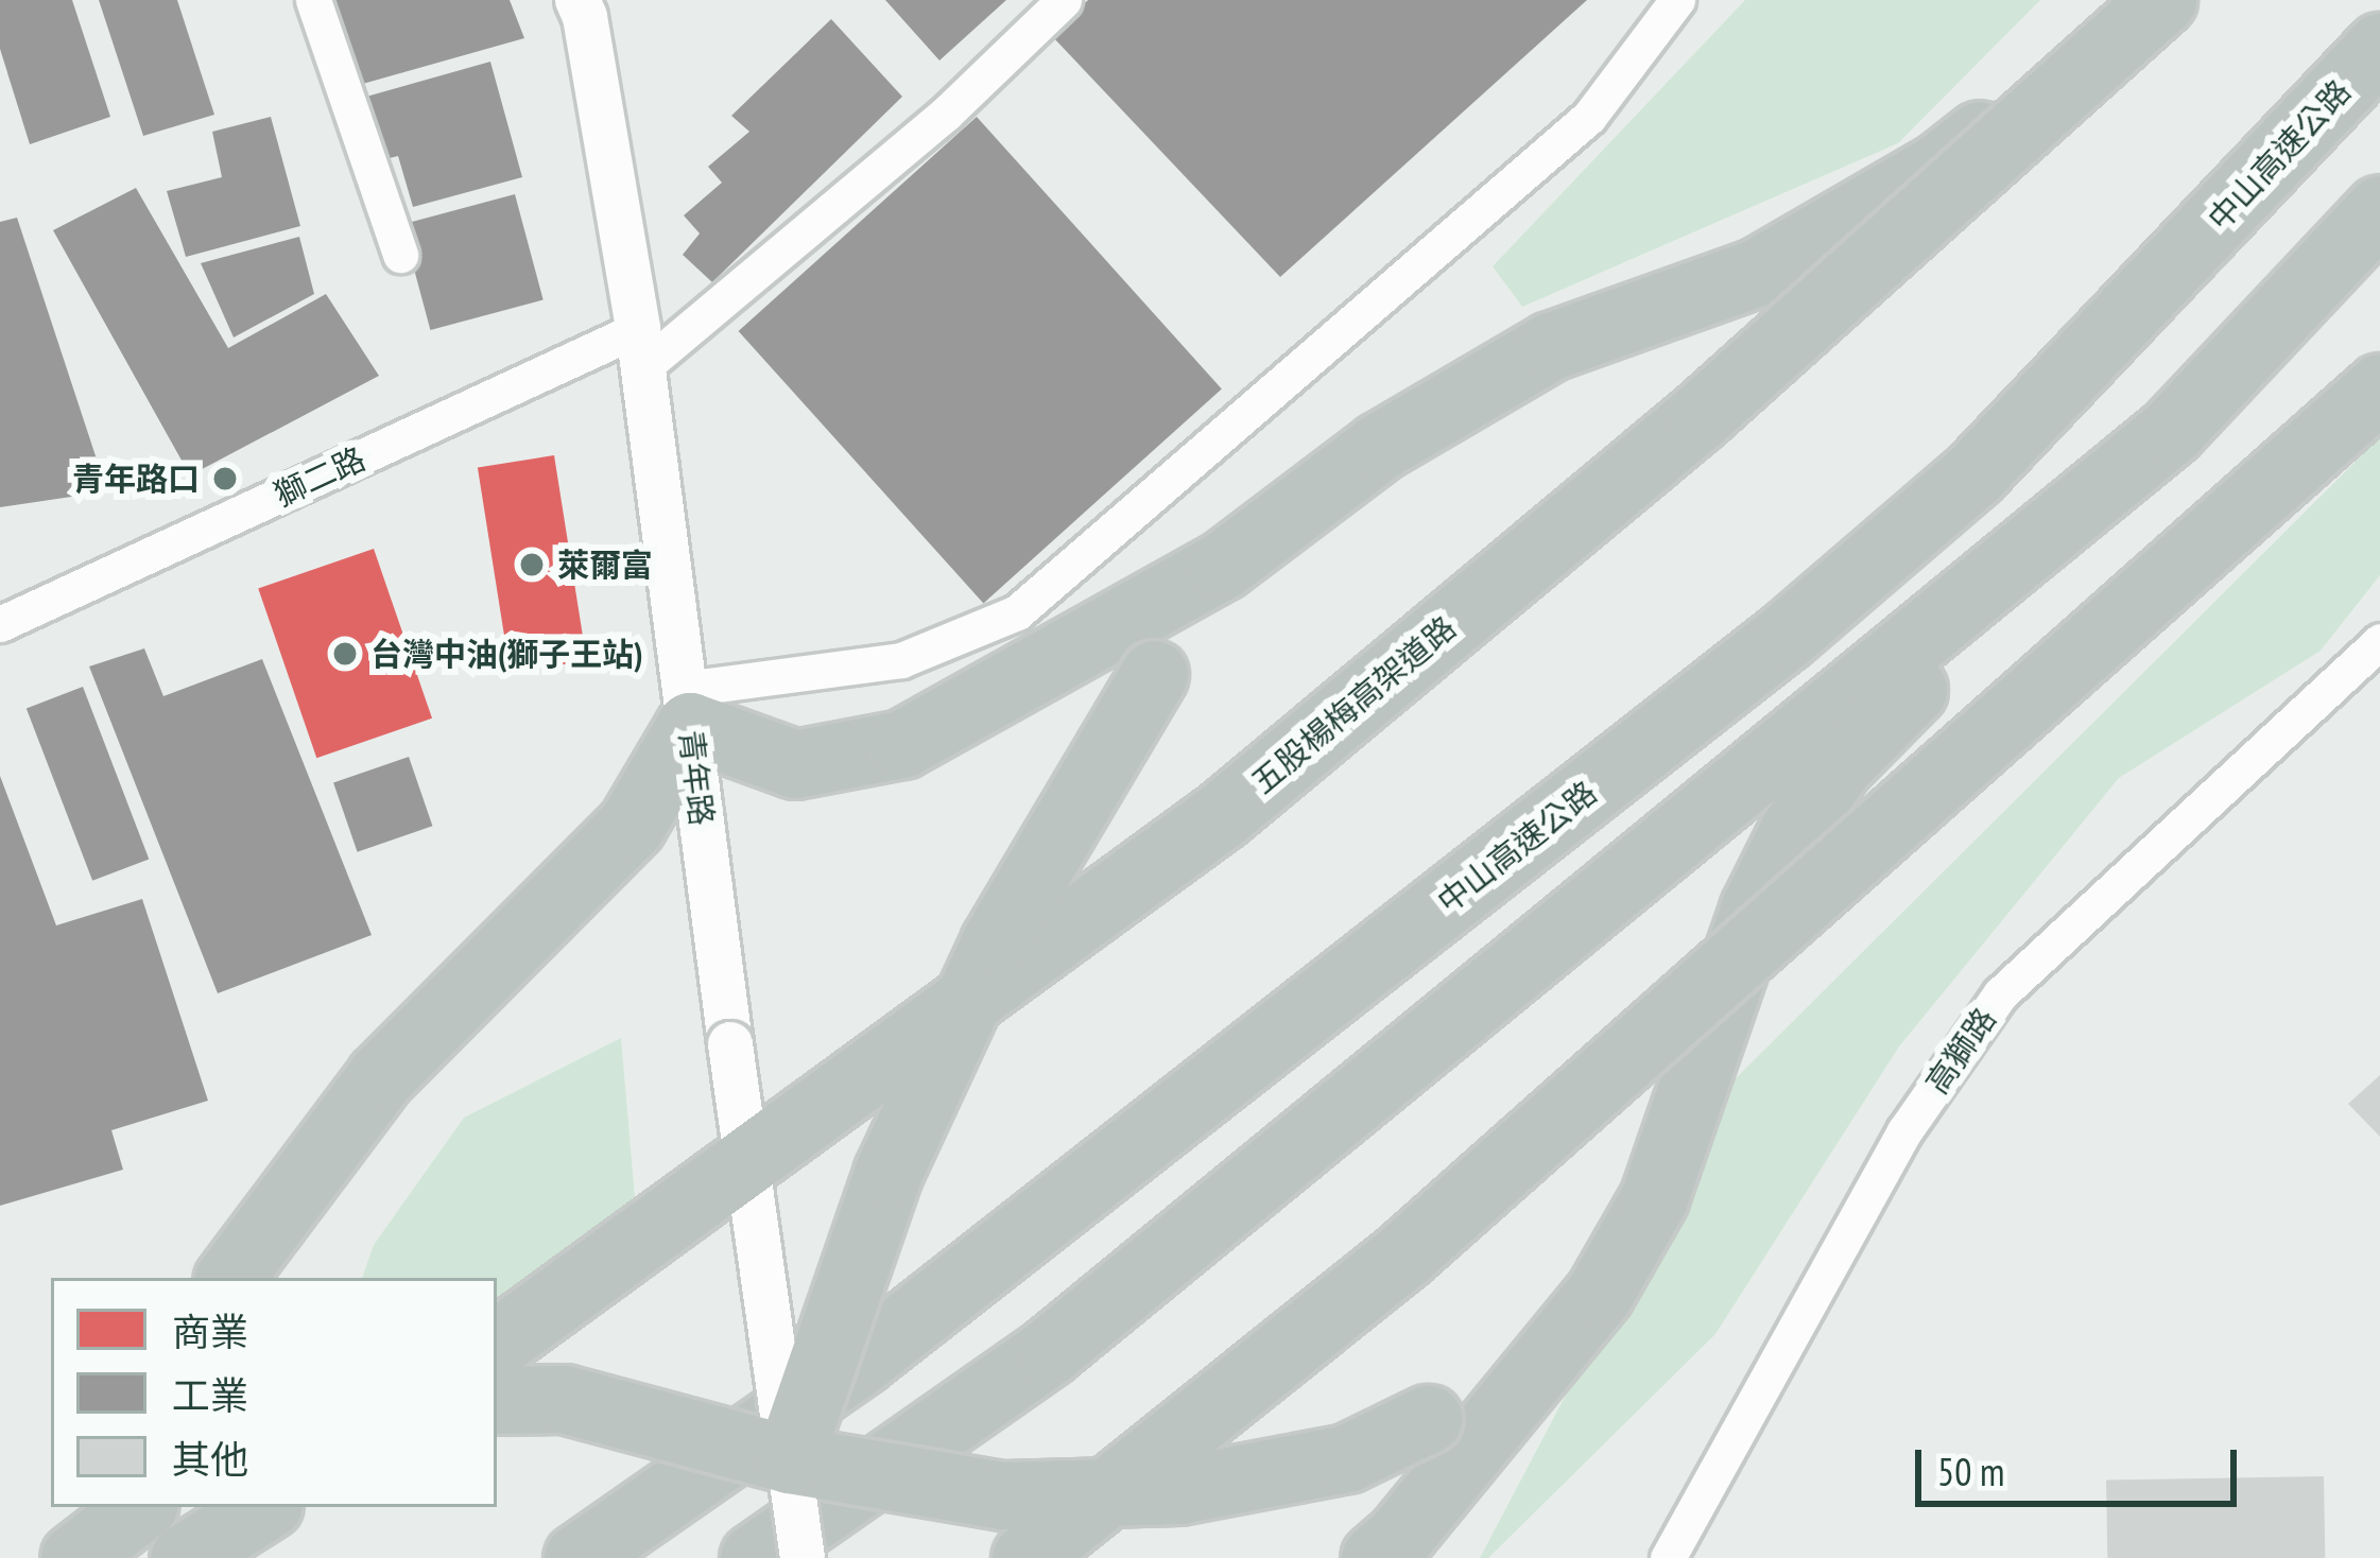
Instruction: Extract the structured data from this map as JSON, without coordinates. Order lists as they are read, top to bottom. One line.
{"streets":{"highway":["中山高速公路","五股楊梅高架道路"],"street":["獅二路","青年路","高獅路"]},"crossings":[["獅二路","青年路"]],"places":["青年路口","萊爾富","台灣中油(獅子王站)"],"legend":["商業","工業","其他"],"scale_bar":"50 m"}
